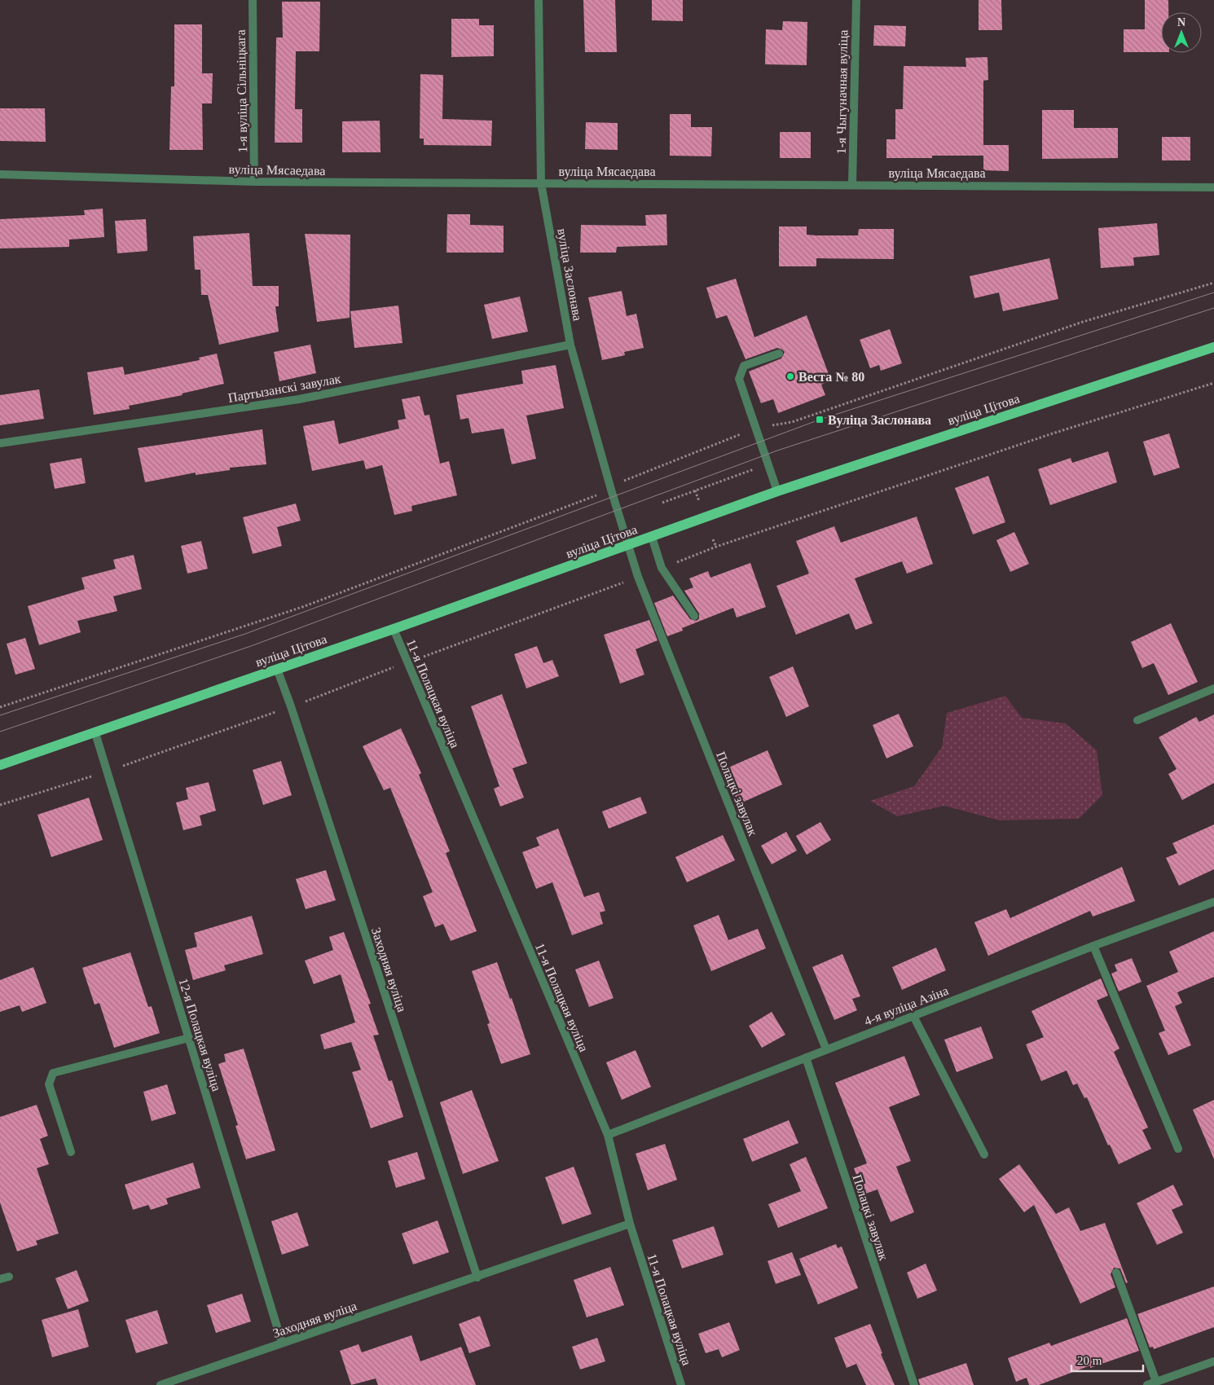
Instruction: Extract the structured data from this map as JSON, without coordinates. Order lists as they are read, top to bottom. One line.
{"streets":{"main road":["вуліца Цітова"],"street":["1-я вуліца Сільніцкага","1-я Чыгуначная вуліца","вуліца Мясаедава","вуліца Заслонава","Партызанскі завулак","11-я Полацкая вуліца","Полацкі завулак","Заходняя вуліца","4-я вуліца Азіна","12-я Полацкая вуліца"]},"crossings":[["1-я вуліца Сільніцкага","вуліца Мясаедава"],["1-я Чыгуначная вуліца","вуліца Мясаедава"],["вуліца Мясаедава","вуліца Заслонава"],["вуліца Заслонава","Партызанскі завулак"],["вуліца Заслонава","вуліца Цітова"],["вуліца Заслонава","Полацкі завулак"],["вуліца Цітова","11-я Полацкая вуліца"],["вуліца Цітова","Полацкі завулак"],["вуліца Цітова","Заходняя вуліца"],["вуліца Цітова","12-я Полацкая вуліца"],["11-я Полацкая вуліца","Заходняя вуліца"],["11-я Полацкая вуліца","4-я вуліца Азіна"],["Полацкі завулак","4-я вуліца Азіна"],["Заходняя вуліца","12-я Полацкая вуліца"]],"places":{"other":["Веста № 80"],"transit":["Вуліца Заслонава"]},"scale_bar":"20 m","north":"top"}
